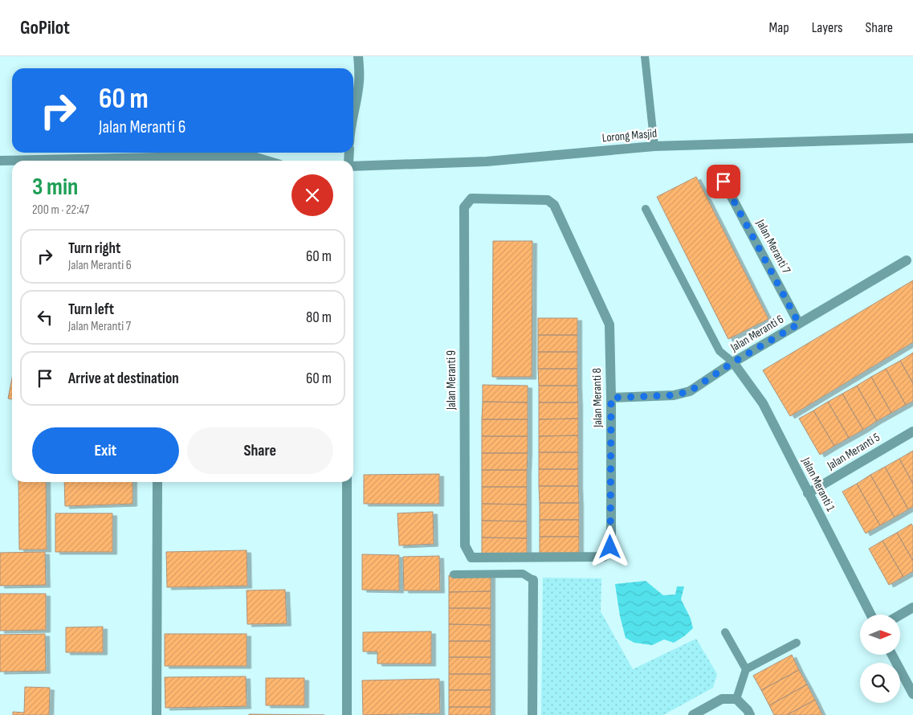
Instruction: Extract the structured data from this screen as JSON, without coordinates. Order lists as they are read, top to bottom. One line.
{"streets":{"street":["Lorong Masjid","Jalan Meranti 7","Jalan Meranti 6","Jalan Meranti 9","Jalan Meranti 8","Jalan Meranti 5","Jalan Meranti 1"]},"crossings":[["Jalan Meranti 7","Jalan Meranti 6"],["Jalan Meranti 6","Jalan Meranti 8"],["Jalan Meranti 6","Jalan Meranti 1"],["Jalan Meranti 9","Jalan Meranti 8"],["Jalan Meranti 5","Jalan Meranti 1"]],"north":"right","page":{"header":"GoPilot","nav":["Map","Layers","Share"],"turn":["60 m","Jalan Meranti 6"],"heading":["3 min","200 m · 22:47"],"list":[{"name":"Turn right","note":"Jalan Meranti 6","value":"60 m"},{"name":"Turn left","note":"Jalan Meranti 7","value":"80 m"},{"name":"Arrive at destination","value":"60 m"}],"buttons":["Exit","Share"]}}
